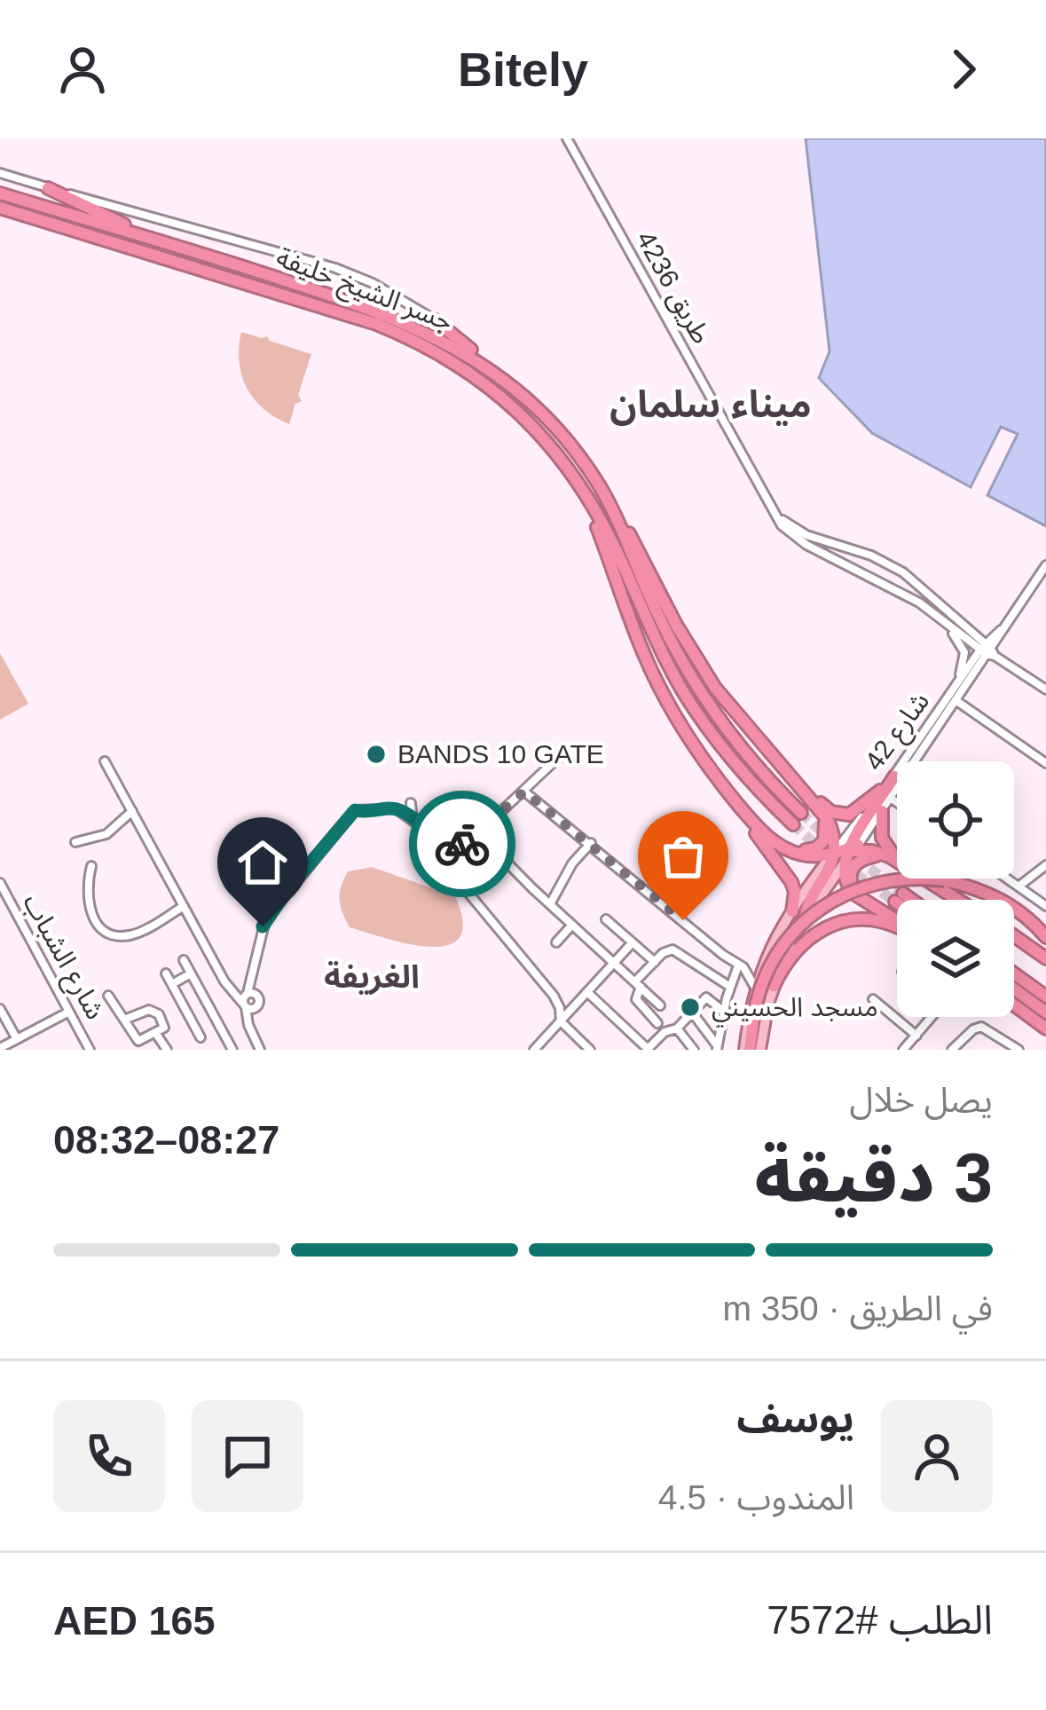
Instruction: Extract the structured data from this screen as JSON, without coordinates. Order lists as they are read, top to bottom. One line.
{"streets":{"highway":["جسر الشيخ خليفة"],"street":["طريق 4236","شارع 42","شارع الشباب"]},"crossings":[["طريق 4236","شارع 42"]],"districts":["ميناء سلمان","الغريفة"],"places":["BANDS 10 GATE","مسجد الحسيني"],"page":{"header":"Bitely","heading":["3 دقيقة","يصل خلال","08:27–08:32"],"panel":["يوسف","المندوب · 4.5","الطلب #7572","AED 165"],"bar":"في الطريق · 350 m"}}
